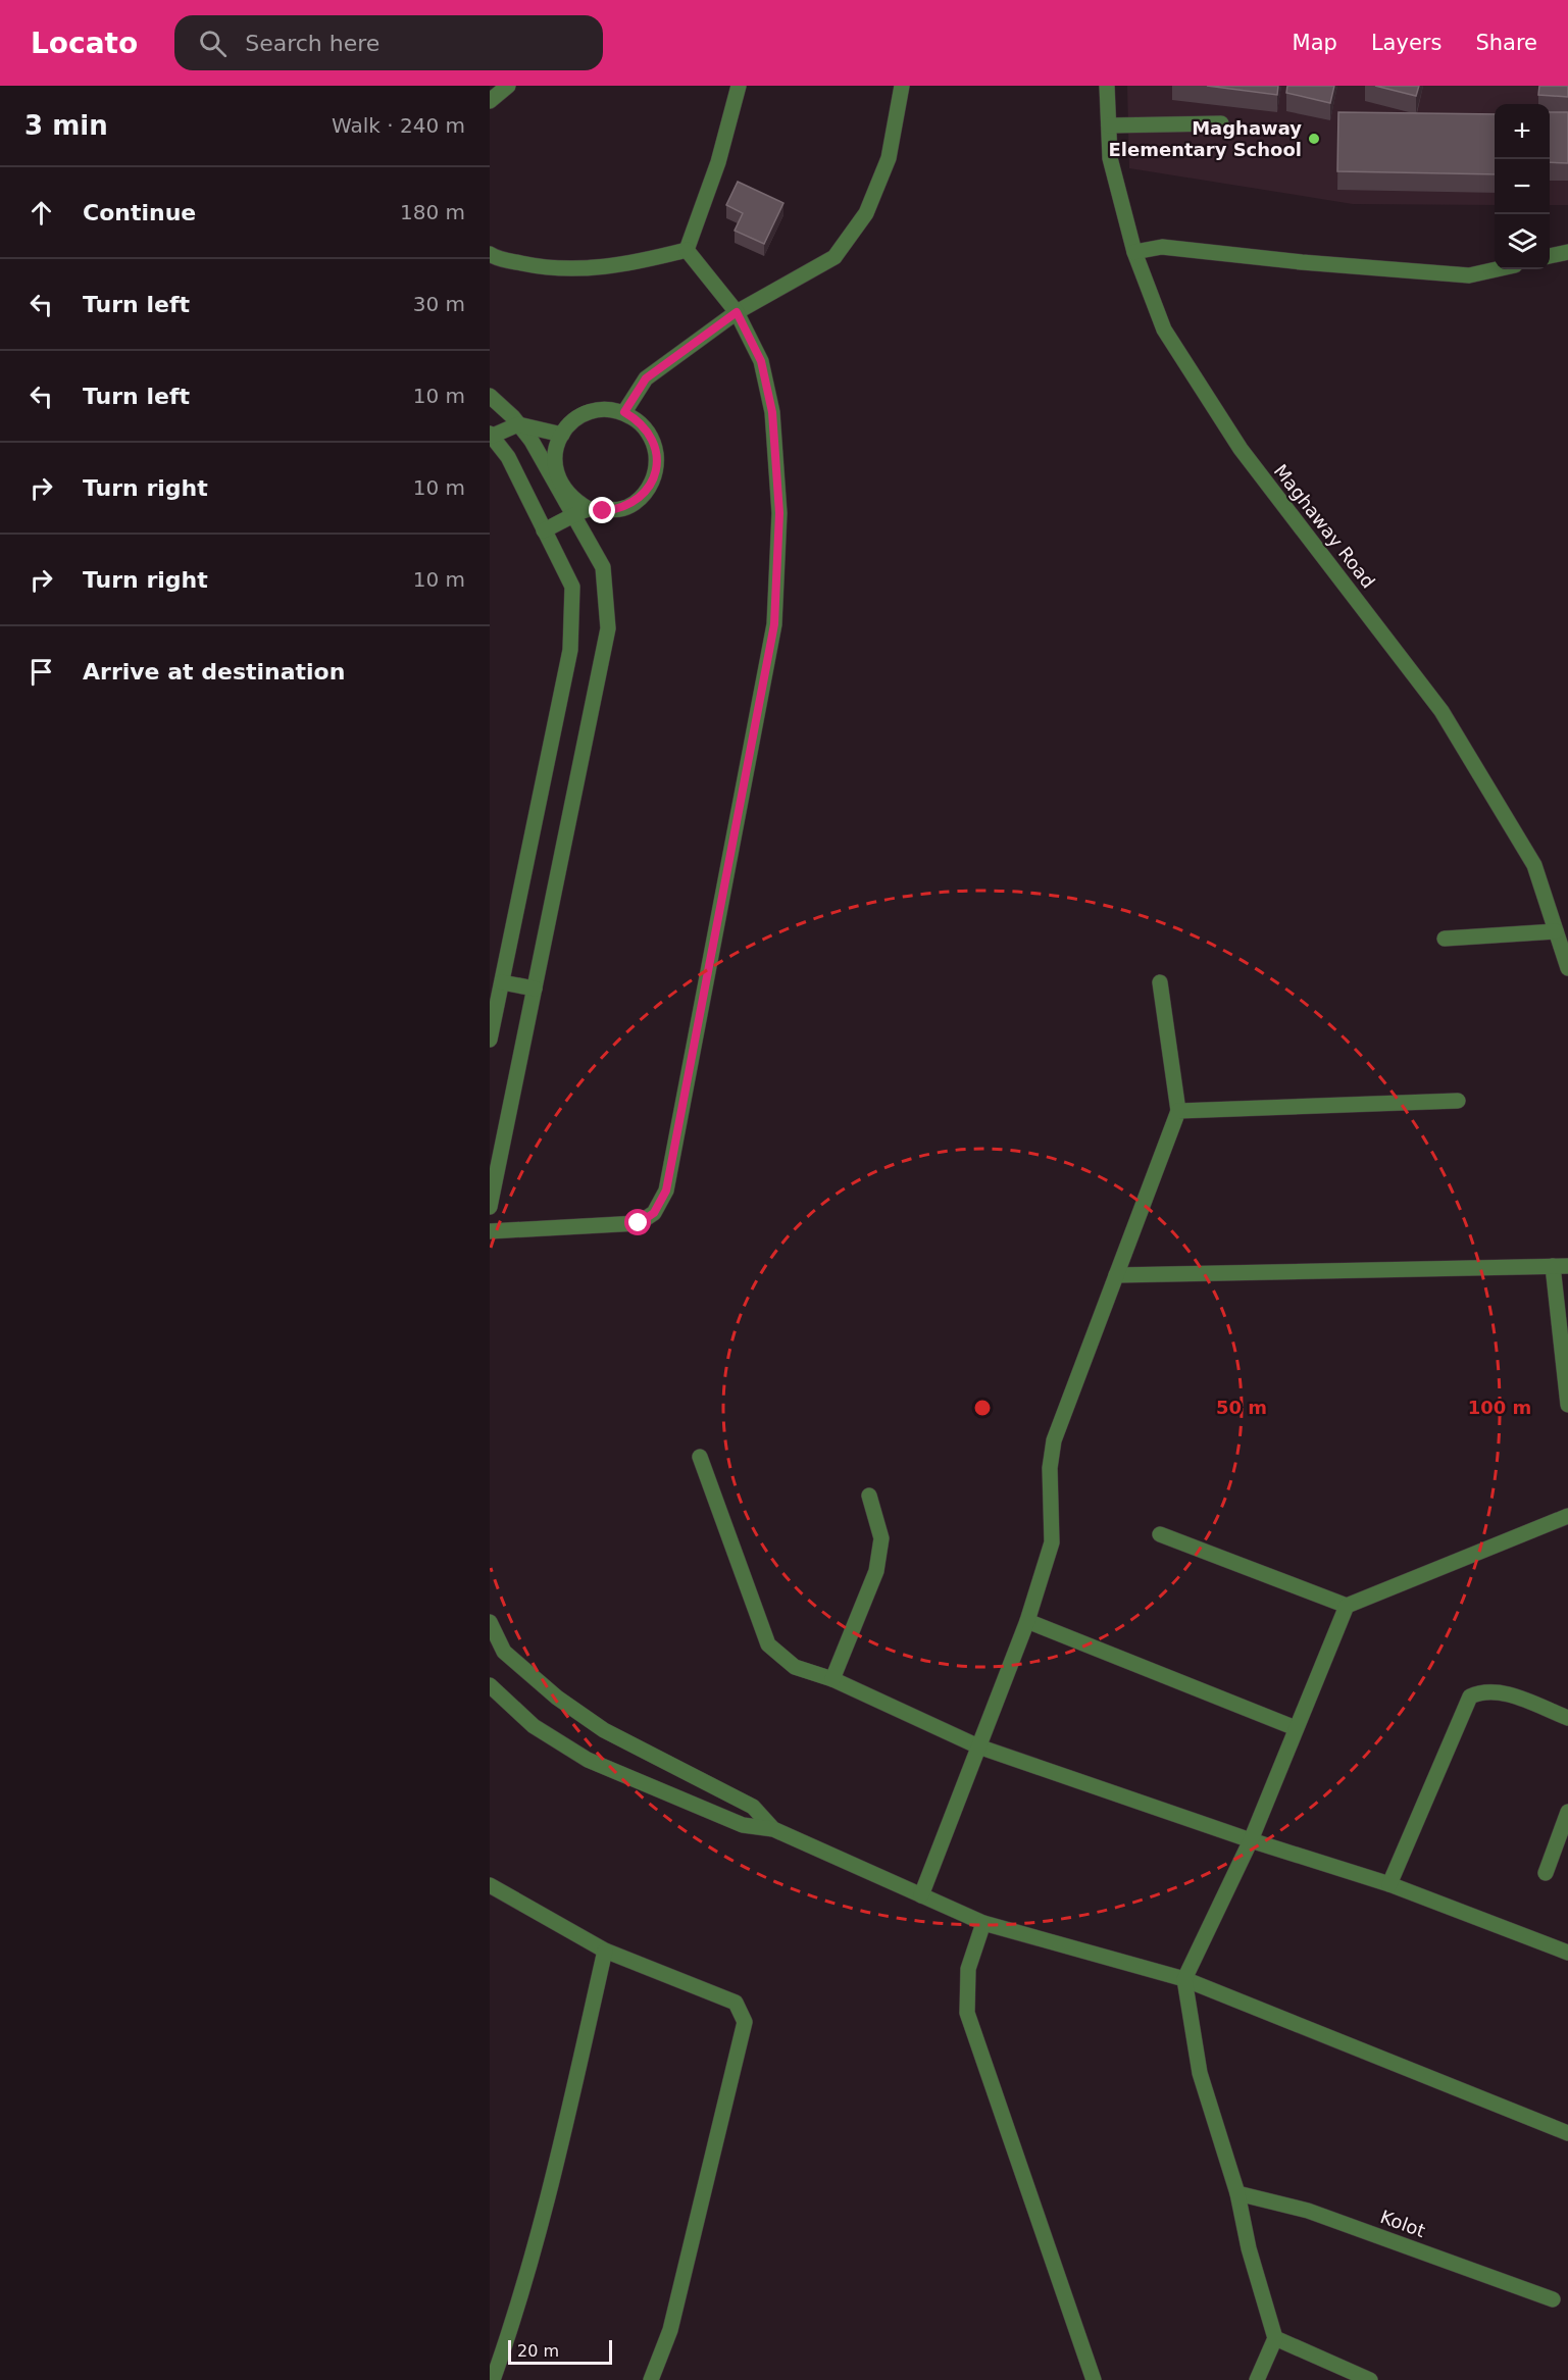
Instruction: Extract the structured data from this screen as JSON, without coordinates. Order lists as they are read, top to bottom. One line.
{"streets":{"street":["Maghaway Road","Kolot"]},"places":["Maghaway Elementary School"],"scale_bar":"20 m","page":{"header":"Locato","search":"Search here","nav":["Map","Layers","Share"],"heading":["3 min","Walk · 240 m"],"map_buttons":["+","−"],"list":[["Continue","180 m"],["Turn left","30 m"],["Turn left","10 m"],["Turn right","10 m"],["Turn right","10 m"],"Arrive at destination"],"scale":"20 m"},"rings":["50 m","100 m"]}
